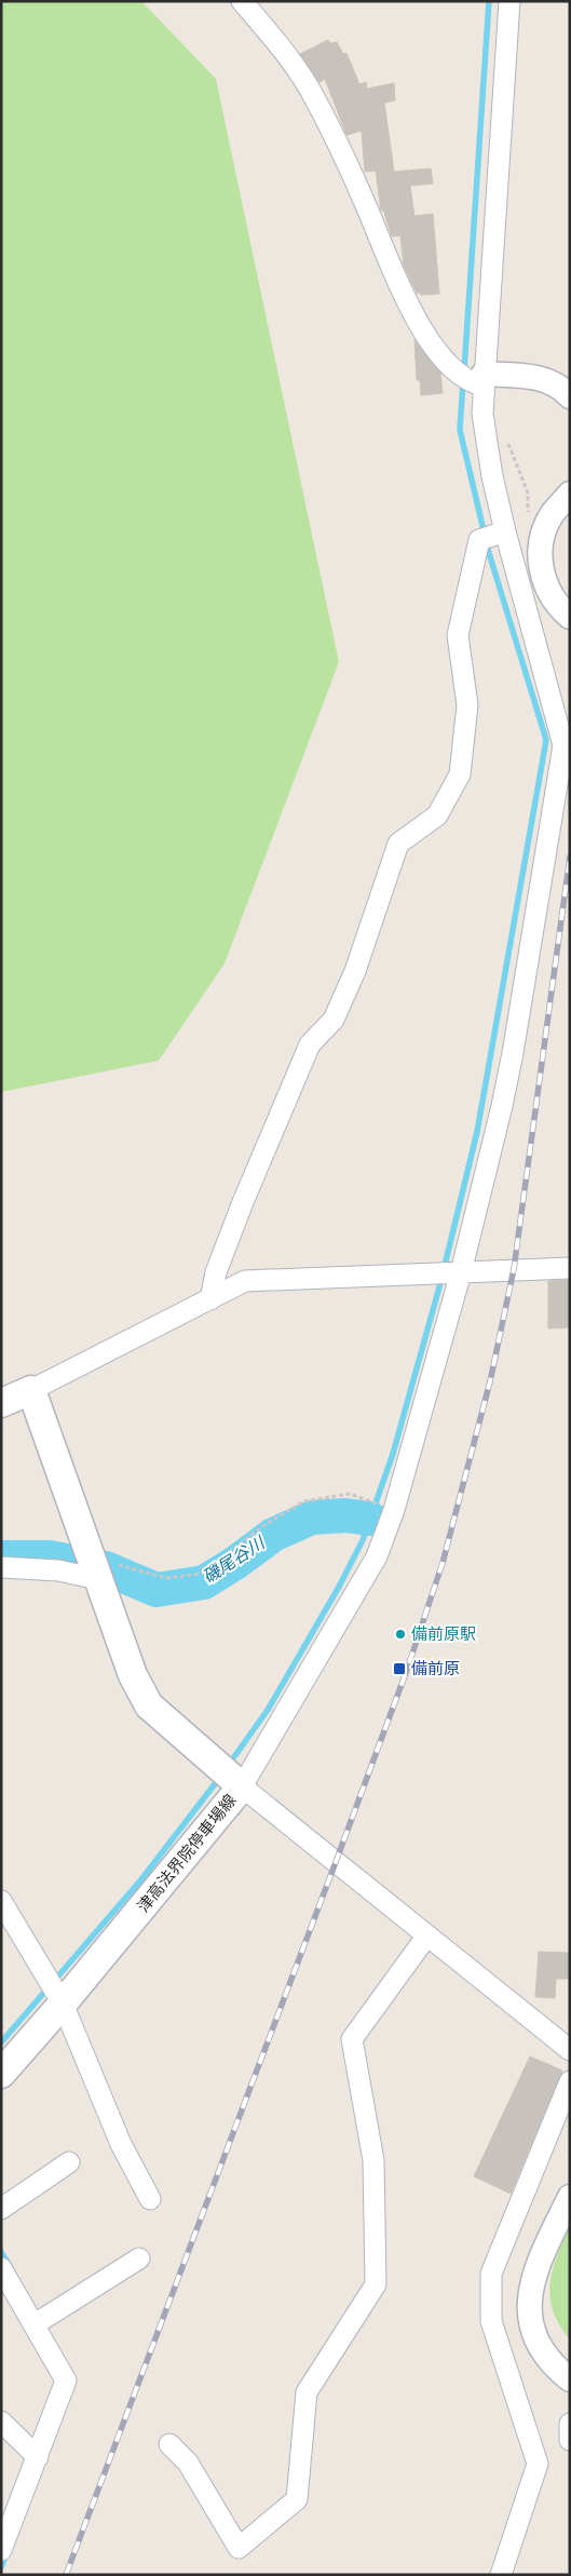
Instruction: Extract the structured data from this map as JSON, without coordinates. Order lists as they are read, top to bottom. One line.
{"streets":{"main road":["津高法界院停車場線"]},"water":["磯尾谷川"],"places":{"other":["備前原駅"],"transit":["備前原"]}}
